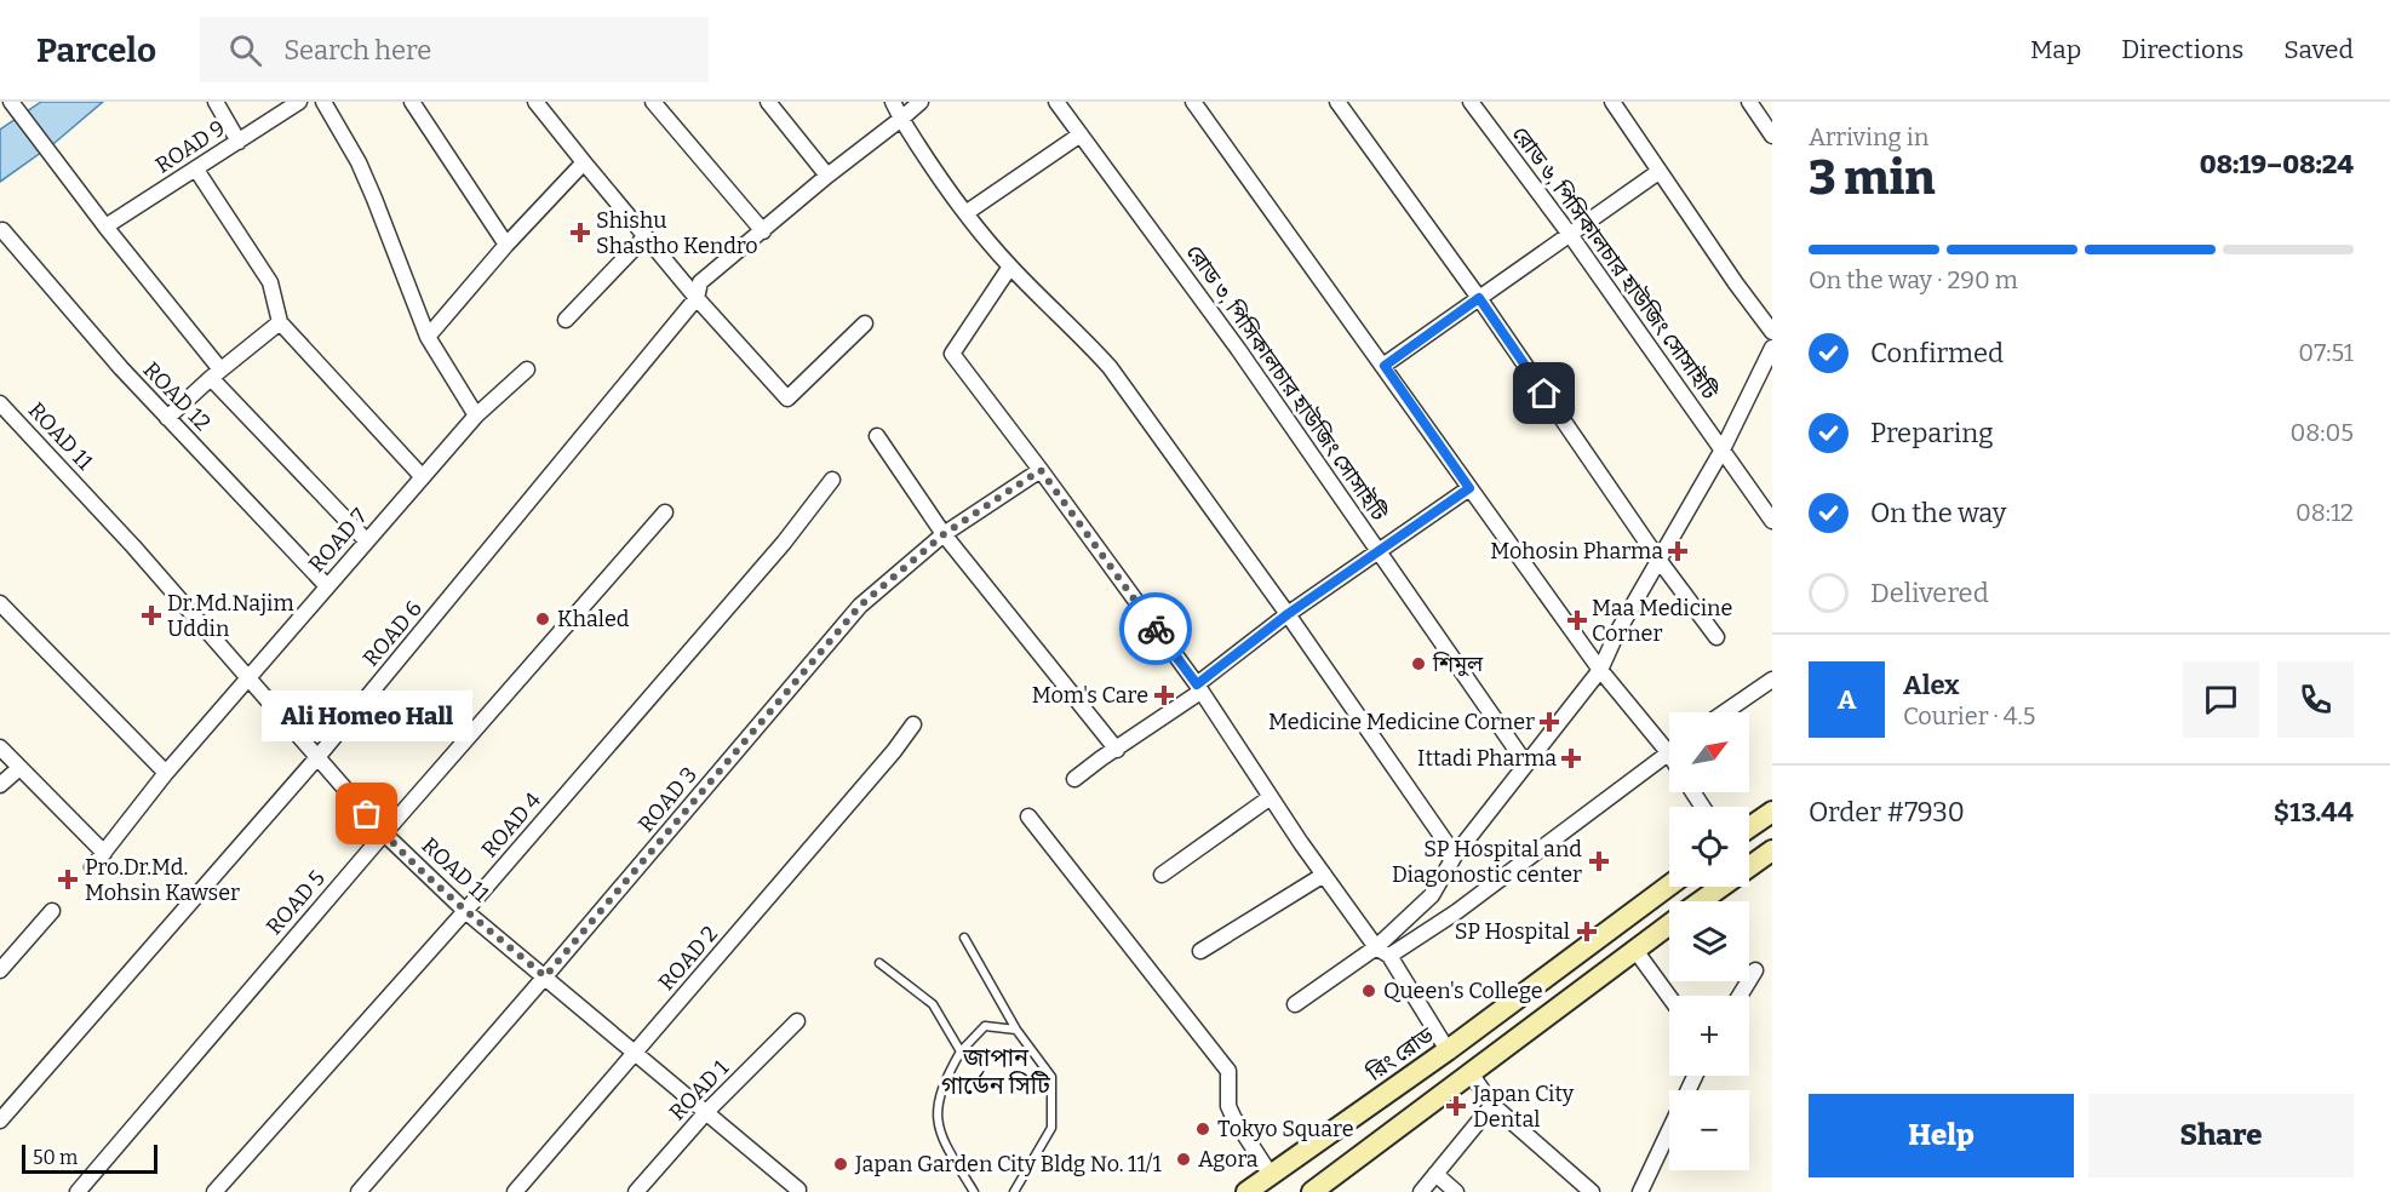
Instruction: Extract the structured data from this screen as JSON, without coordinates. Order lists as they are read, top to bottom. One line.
{"streets":{"main road":["রিং রোড"],"street":["ROAD 9","রোড ৬, পিসিকালচার হাউজিং সোসাইটি","রোড ৩, পিসিকালচার হাউজিং সোসাইটি","ROAD 12","ROAD 11","ROAD 7","ROAD 6","ROAD 3","ROAD 4","ROAD 5","ROAD 2","ROAD 1"]},"crossings":[["ROAD 12","ROAD 7"],["ROAD 11","ROAD 7"],["ROAD 11","ROAD 6"],["ROAD 11","ROAD 3"],["ROAD 11","ROAD 4"],["ROAD 11","ROAD 5"],["ROAD 11","ROAD 2"],["ROAD 11","ROAD 1"]],"districts":["জাপান গার্ডেন সিটি"],"places":{"health":["Shishu Shastho Kendro","Mohosin Pharma","Dr.Md.Najim Uddin","Maa Medicine Corner","Mom's Care","Medicine Medicine Corner","Ittadi Pharma","SP Hospital and Diagonostic center","Pro.Dr.Md. Mohsin Kawser","SP Hospital","Japan City Dental"],"other":["Khaled","শিমুল","Ali Homeo Hall","Queen's College","Tokyo Square","Agora","Japan Garden City Bldg No. 11/1"]},"scale_bar":"50 m","north":"top right","page":{"header":"Parcelo","search":"Search here","nav":["Map","Directions","Saved"],"heading":["3 min","Arriving in","08:19–08:24"],"panel":["Alex","Courier · 4.5","Order #7930","$13.44"],"bar":"On the way · 290 m","list":[["Confirmed","07:51"],["Preparing","08:05"],["On the way","08:12"],"Delivered"],"round":"A","bubble":"Ali Homeo Hall","map_buttons":["+","−"],"buttons":["Help","Share"],"scale":"50 m"}}
